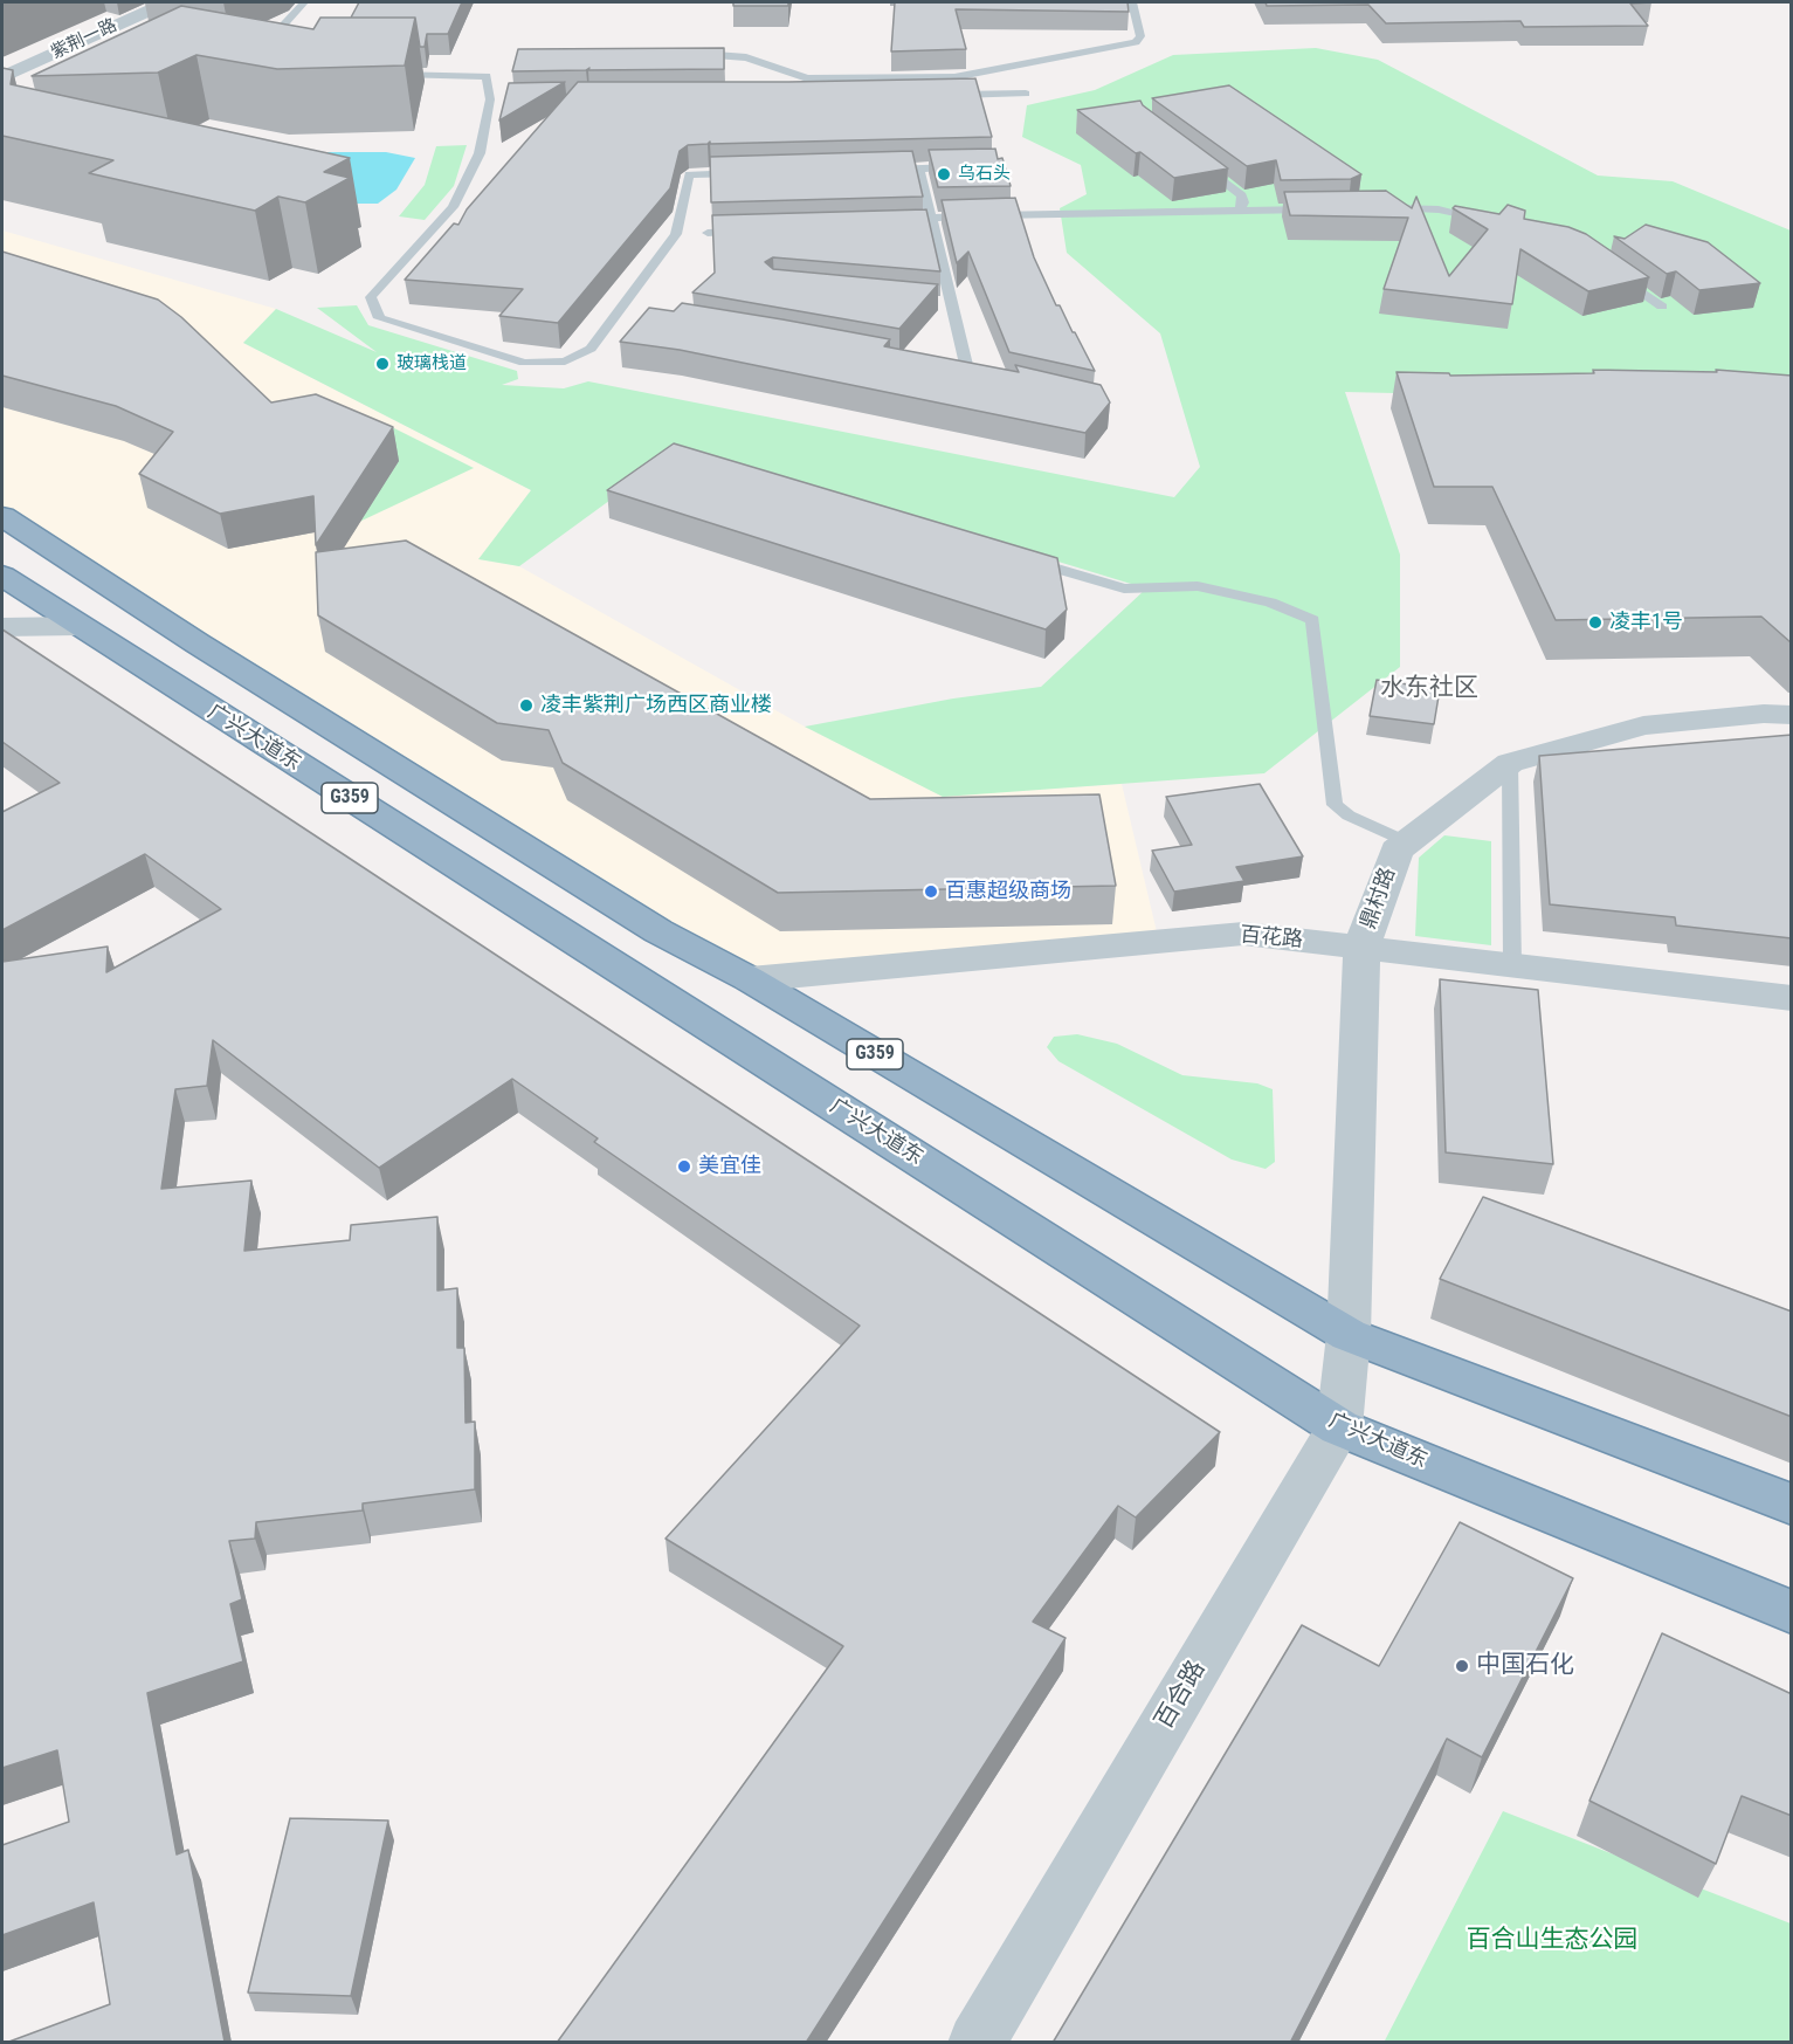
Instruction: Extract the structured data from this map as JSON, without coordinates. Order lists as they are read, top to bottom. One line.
{"streets":{"highway":["广兴大道东","G359"],"street":["紫荆一路","鼎村路","百花路","百合路"]},"crossings":[["广兴大道东","百合路"],["G359","鼎村路"],["G359","百花路"],["G359","百合路"],["鼎村路","百花路"],["鼎村路","百合路"]],"districts":["水东社区"],"parks":["百合山生态公园"],"places":["乌石头","玻璃栈道","凌丰1号","凌丰紫荆广场西区商业楼","百惠超级商场","美宜佳","中国石化"]}
